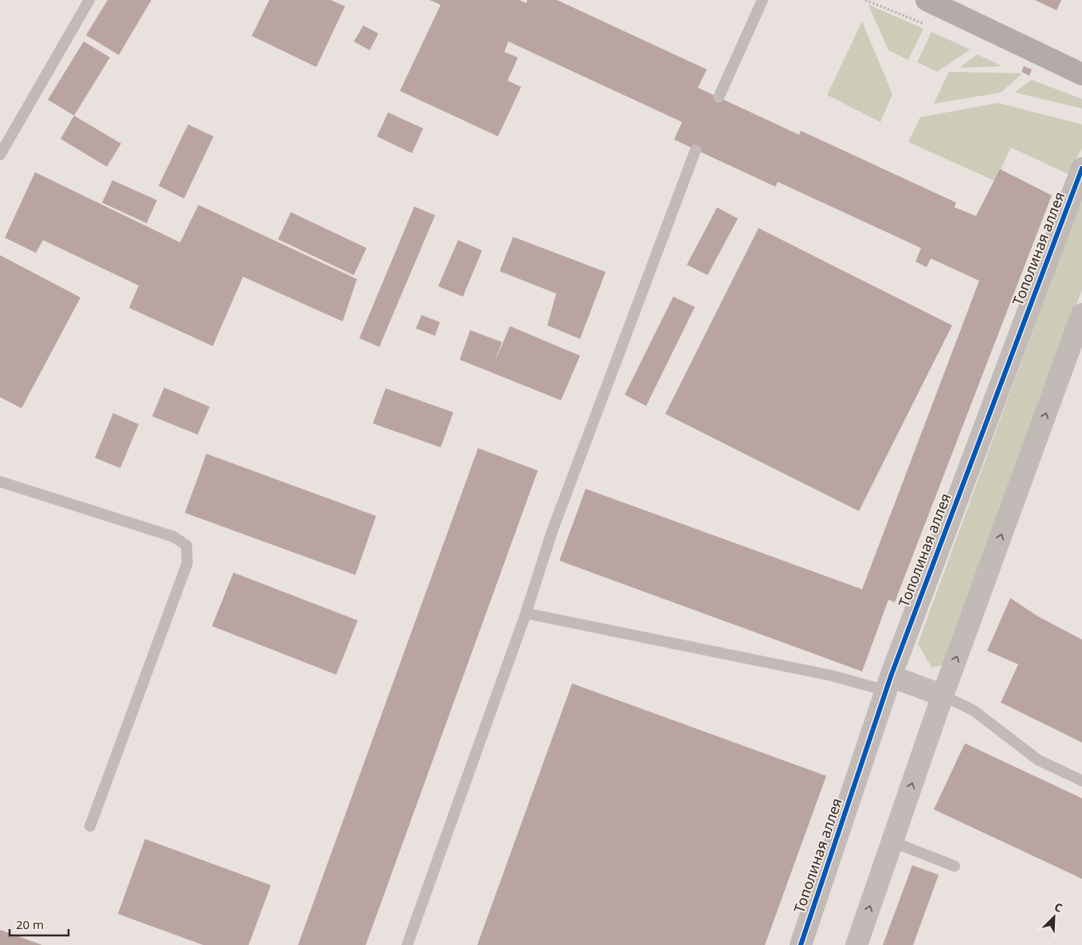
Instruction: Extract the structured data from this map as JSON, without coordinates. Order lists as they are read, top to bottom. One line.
{"streets":{"street":["Тополиная аллея"]},"scale_bar":"20 m","north":"top right"}
